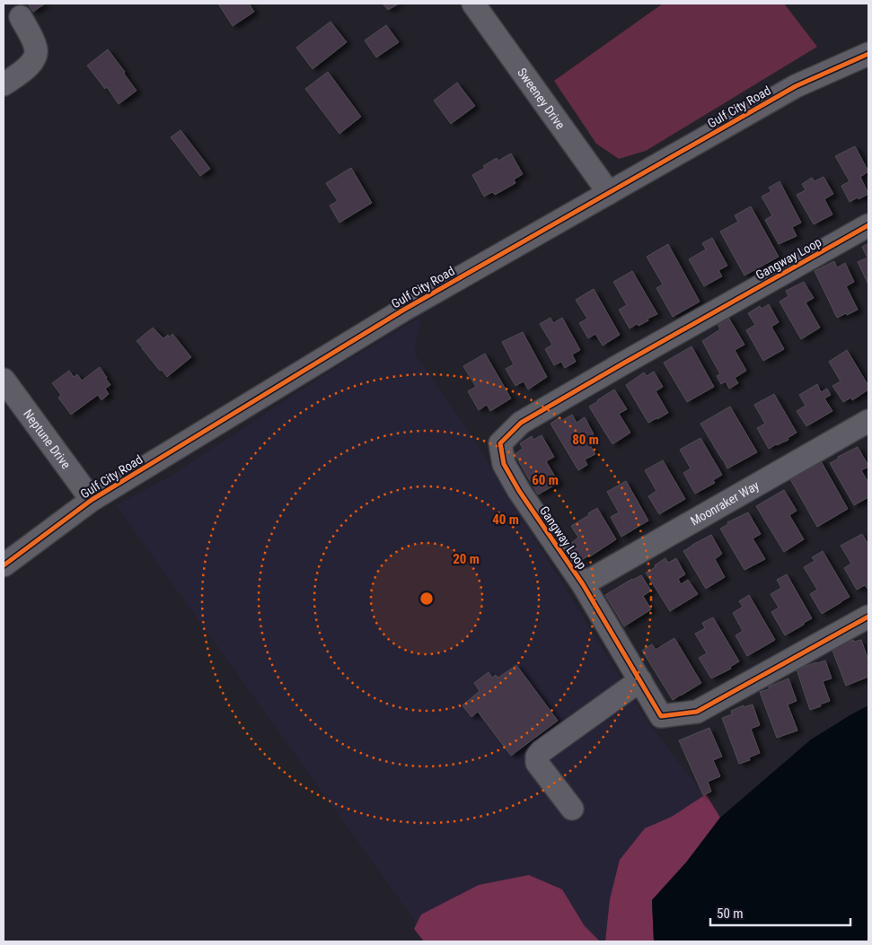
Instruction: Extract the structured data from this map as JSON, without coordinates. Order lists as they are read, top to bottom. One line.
{"streets":{"street":["Sweeney Drive","Gulf City Road","Gangway Loop","Neptune Drive","Moonraker Way"]},"crossings":[["Sweeney Drive","Gulf City Road"],["Gulf City Road","Neptune Drive"],["Gangway Loop","Moonraker Way"]],"scale_bar":"50 m","rings":["80 m","60 m","40 m","20 m"]}
